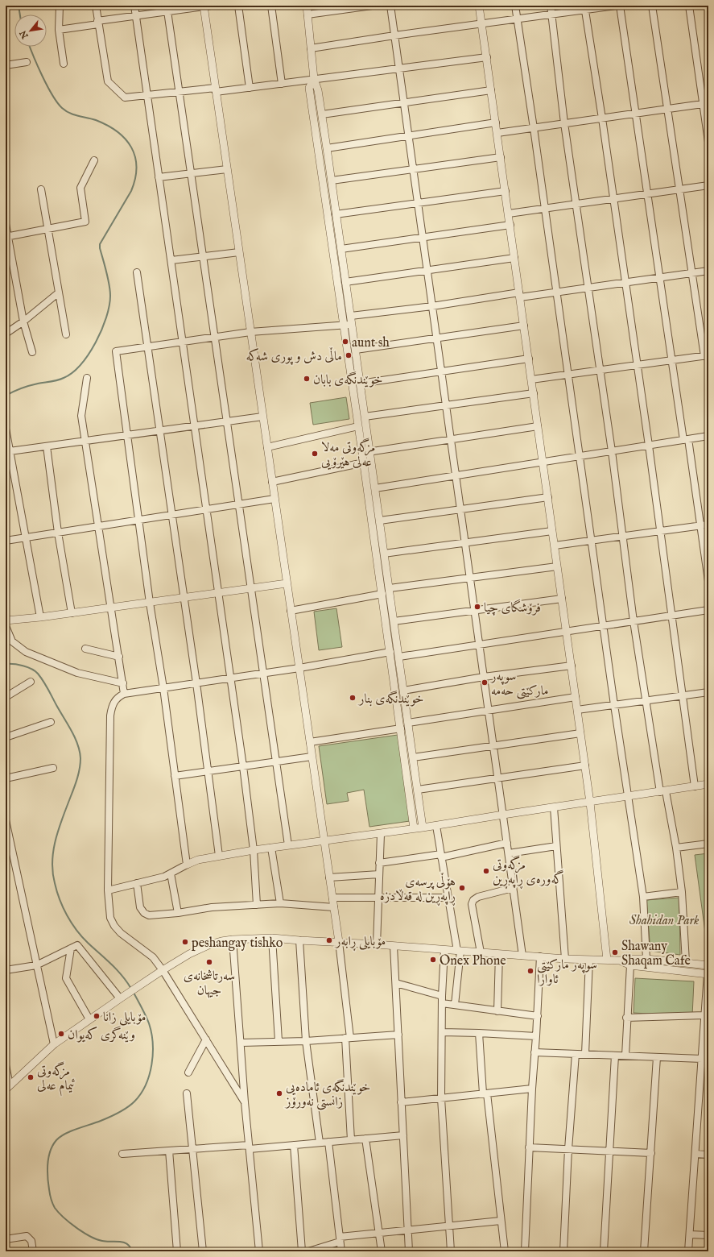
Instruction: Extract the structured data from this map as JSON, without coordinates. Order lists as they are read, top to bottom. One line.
{"parks":["Shahidan Park"],"places":["aunt sh","ماڵی دش و پوری شەکە","خوێندنگەی بابان","مزگەوتی مەلا عەلی هێرۆیی","فرۆشگای چیا","سوپەر مارکێتی حەمە","خوێندنگەی بنار","مزگەوتی گەورەی ڕاپەڕین","هۆڵی پرسەی ڕاپەڕین لە قەڵادزە","مۆبایلی ڕابەر","peshangay tishko","Shawany Shaqam Cafe","Onex Phone","سەرتاشخانەی جیهان","سوپەر مارکێتی ئاوارا","مۆبایلی زانا","وێنەگری کەیوان","مزگەوتی ئیمام عەلی","خوێندنگەی ئامادەیی زانستی نەورۆز"],"north":"bottom left"}
